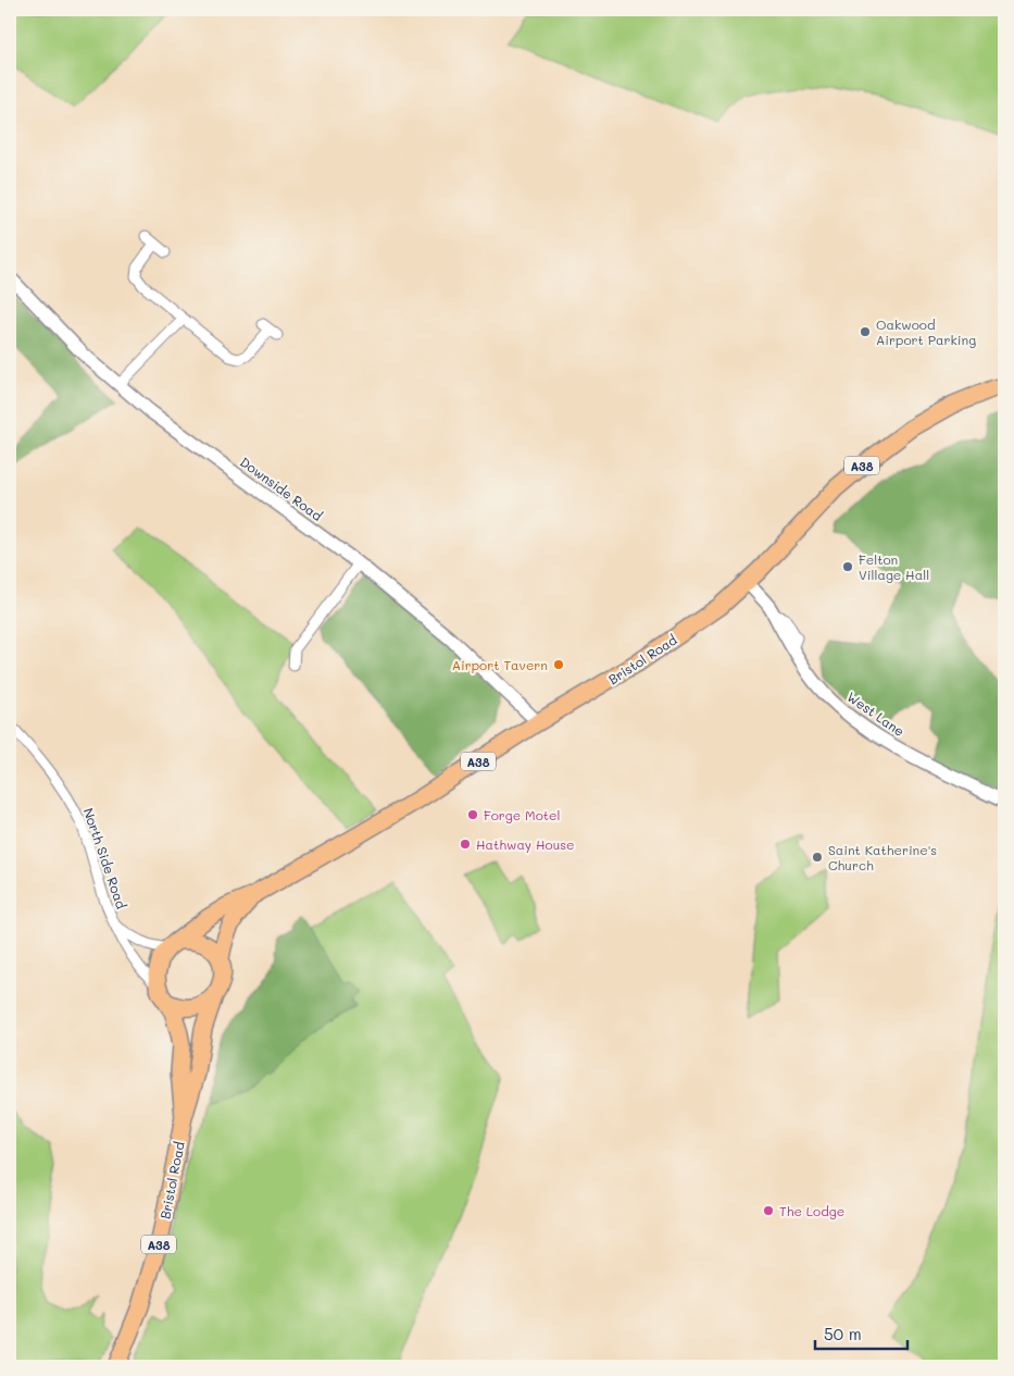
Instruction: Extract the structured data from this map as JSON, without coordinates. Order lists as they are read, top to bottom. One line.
{"streets":{"highway":["A38","Bristol Road"],"street":["Downside Road","West Lane","North Side Road"]},"crossings":[["Downside Road","Bristol Road"],["Bristol Road","West Lane"],["Bristol Road","North Side Road"]],"places":["Oakwood Airport Parking","Felton Village Hall","Airport Tavern","Forge Motel","Hathway House","Saint Katherine's Church","The Lodge"],"scale_bar":"50 m"}
